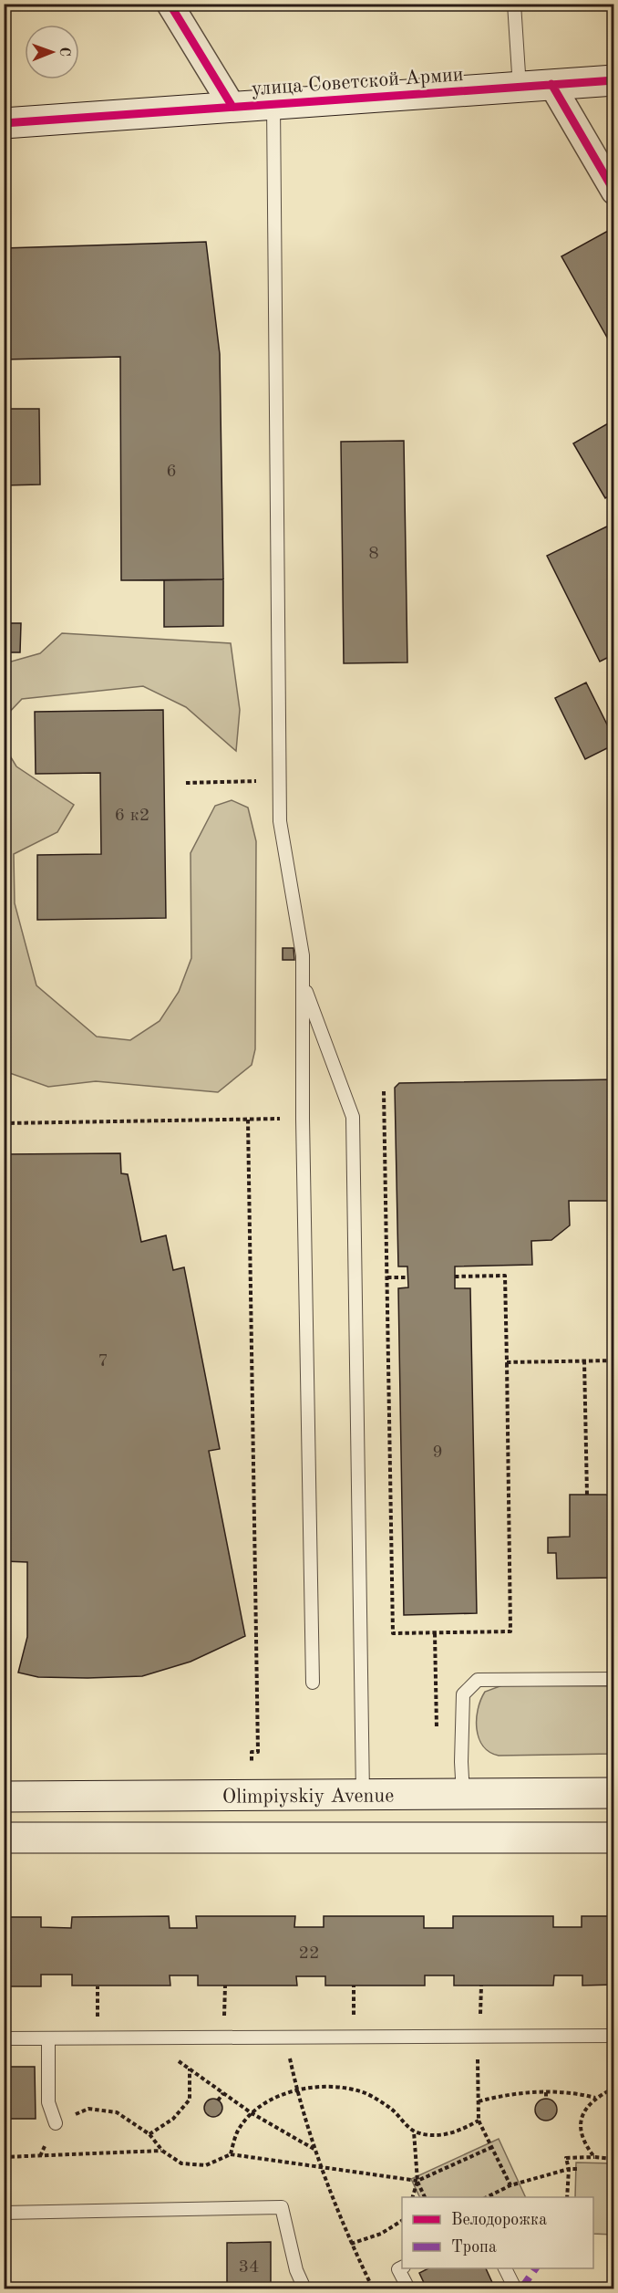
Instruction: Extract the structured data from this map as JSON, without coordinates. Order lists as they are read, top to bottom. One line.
{"streets":{"main road":["улица Советской Армии","Olimpiyskiy Avenue"]},"house_numbers":["6","8","6 к2","7","9","22","34"],"legend":["Велодорожка","Тропа"],"north":"right"}
